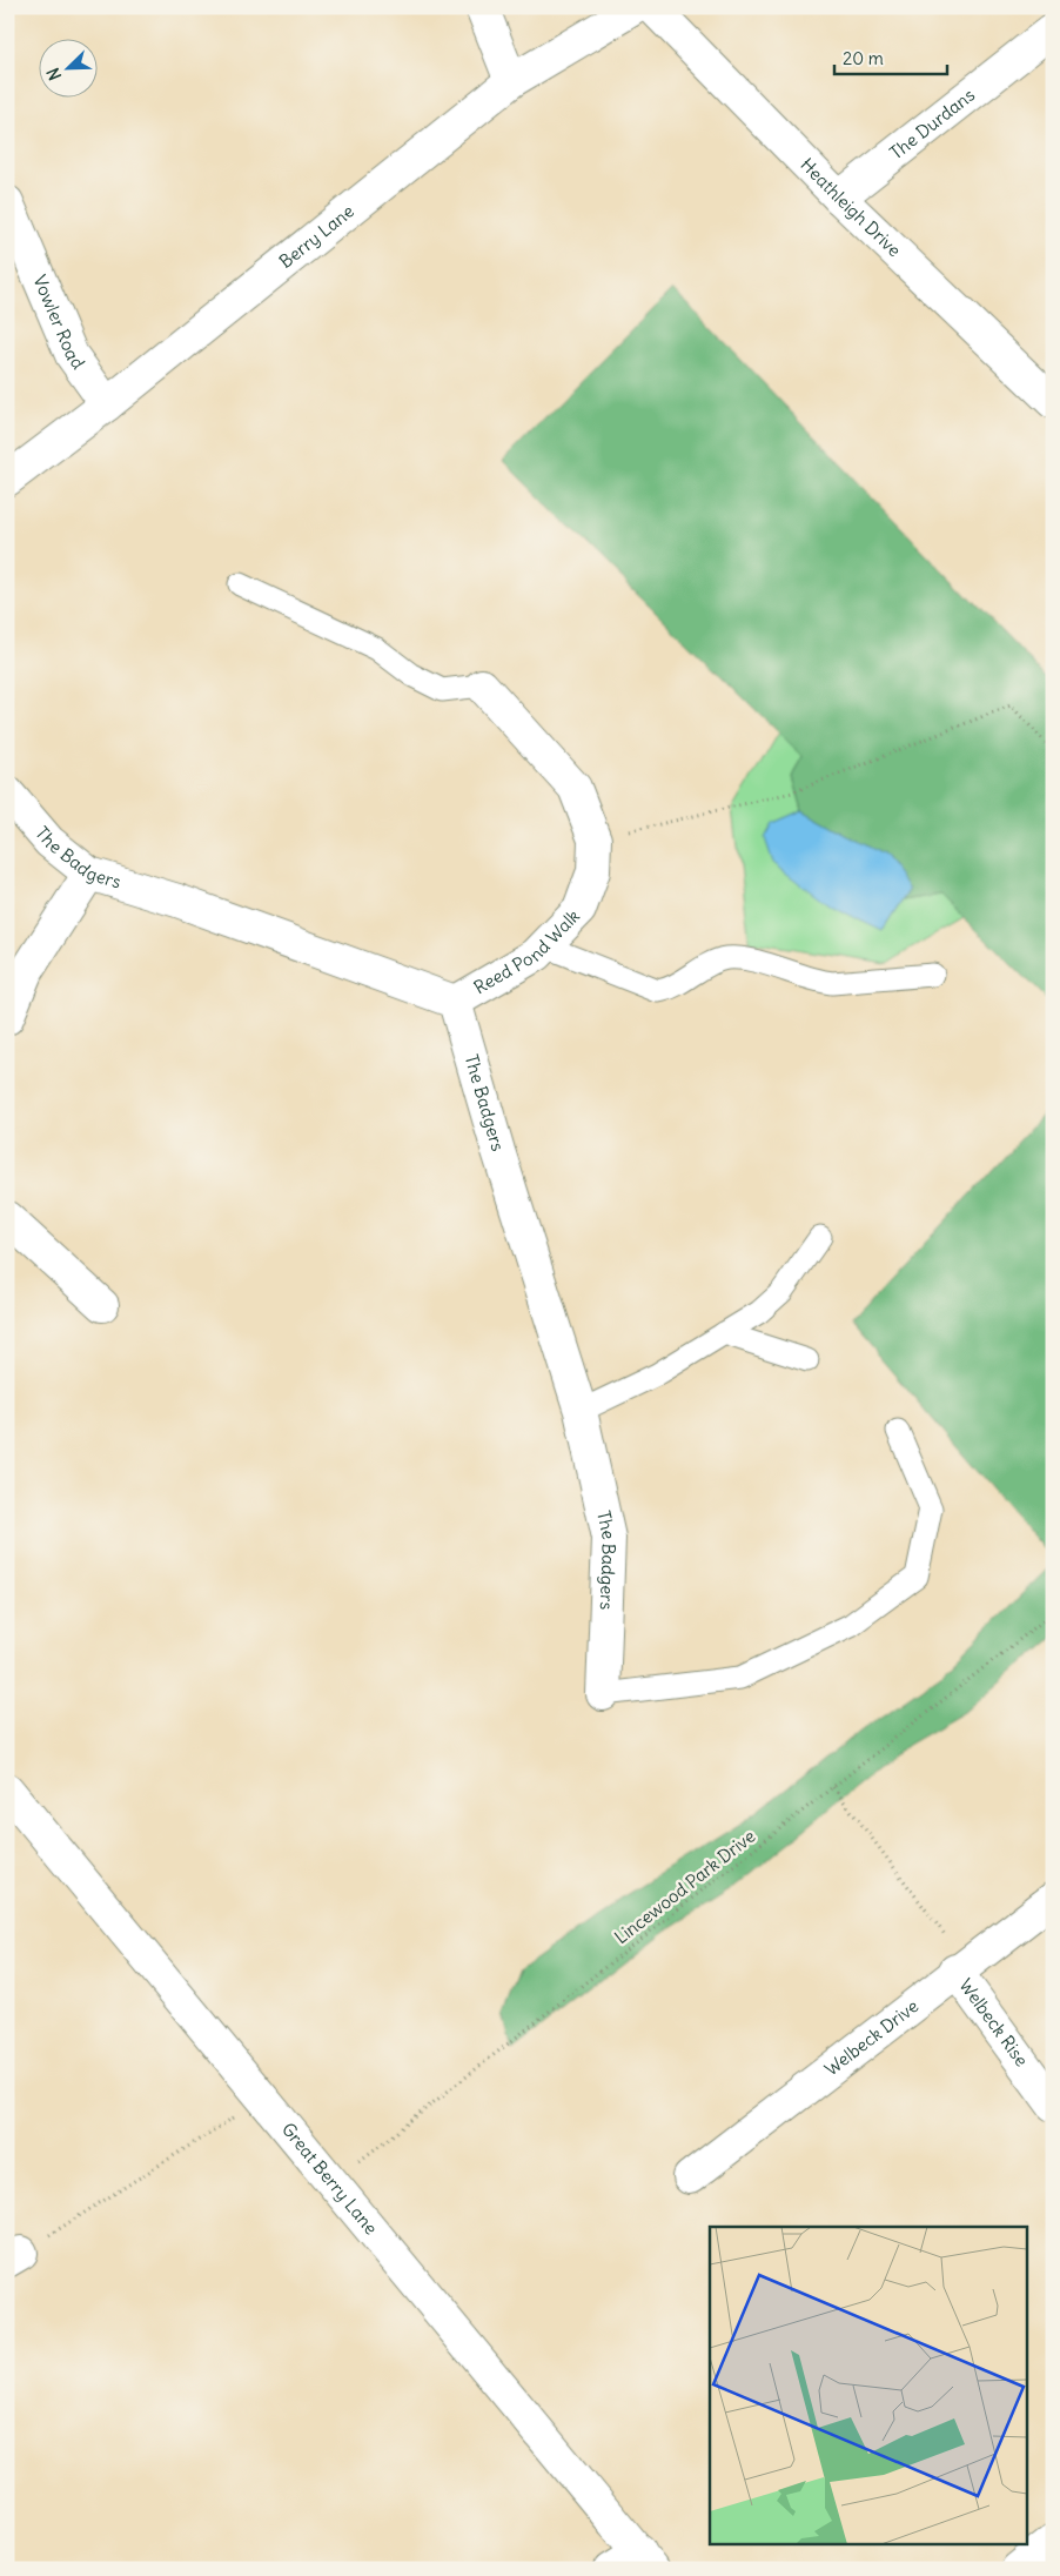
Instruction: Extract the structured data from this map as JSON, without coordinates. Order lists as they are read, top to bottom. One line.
{"streets":{"street":["The Durdans","Heathleigh Drive","Berry Lane","Vowler Road","The Badgers","Reed Pond Walk","Welbeck Rise","Welbeck Drive","Great Berry Lane"],"path":["Lincewood Park Drive"]},"crossings":[["The Durdans","Heathleigh Drive"],["Berry Lane","Vowler Road"],["The Badgers","Reed Pond Walk"],["Lincewood Park Drive","Great Berry Lane"],["Welbeck Rise","Welbeck Drive"]],"scale_bar":"20 m","north":"bottom left"}
